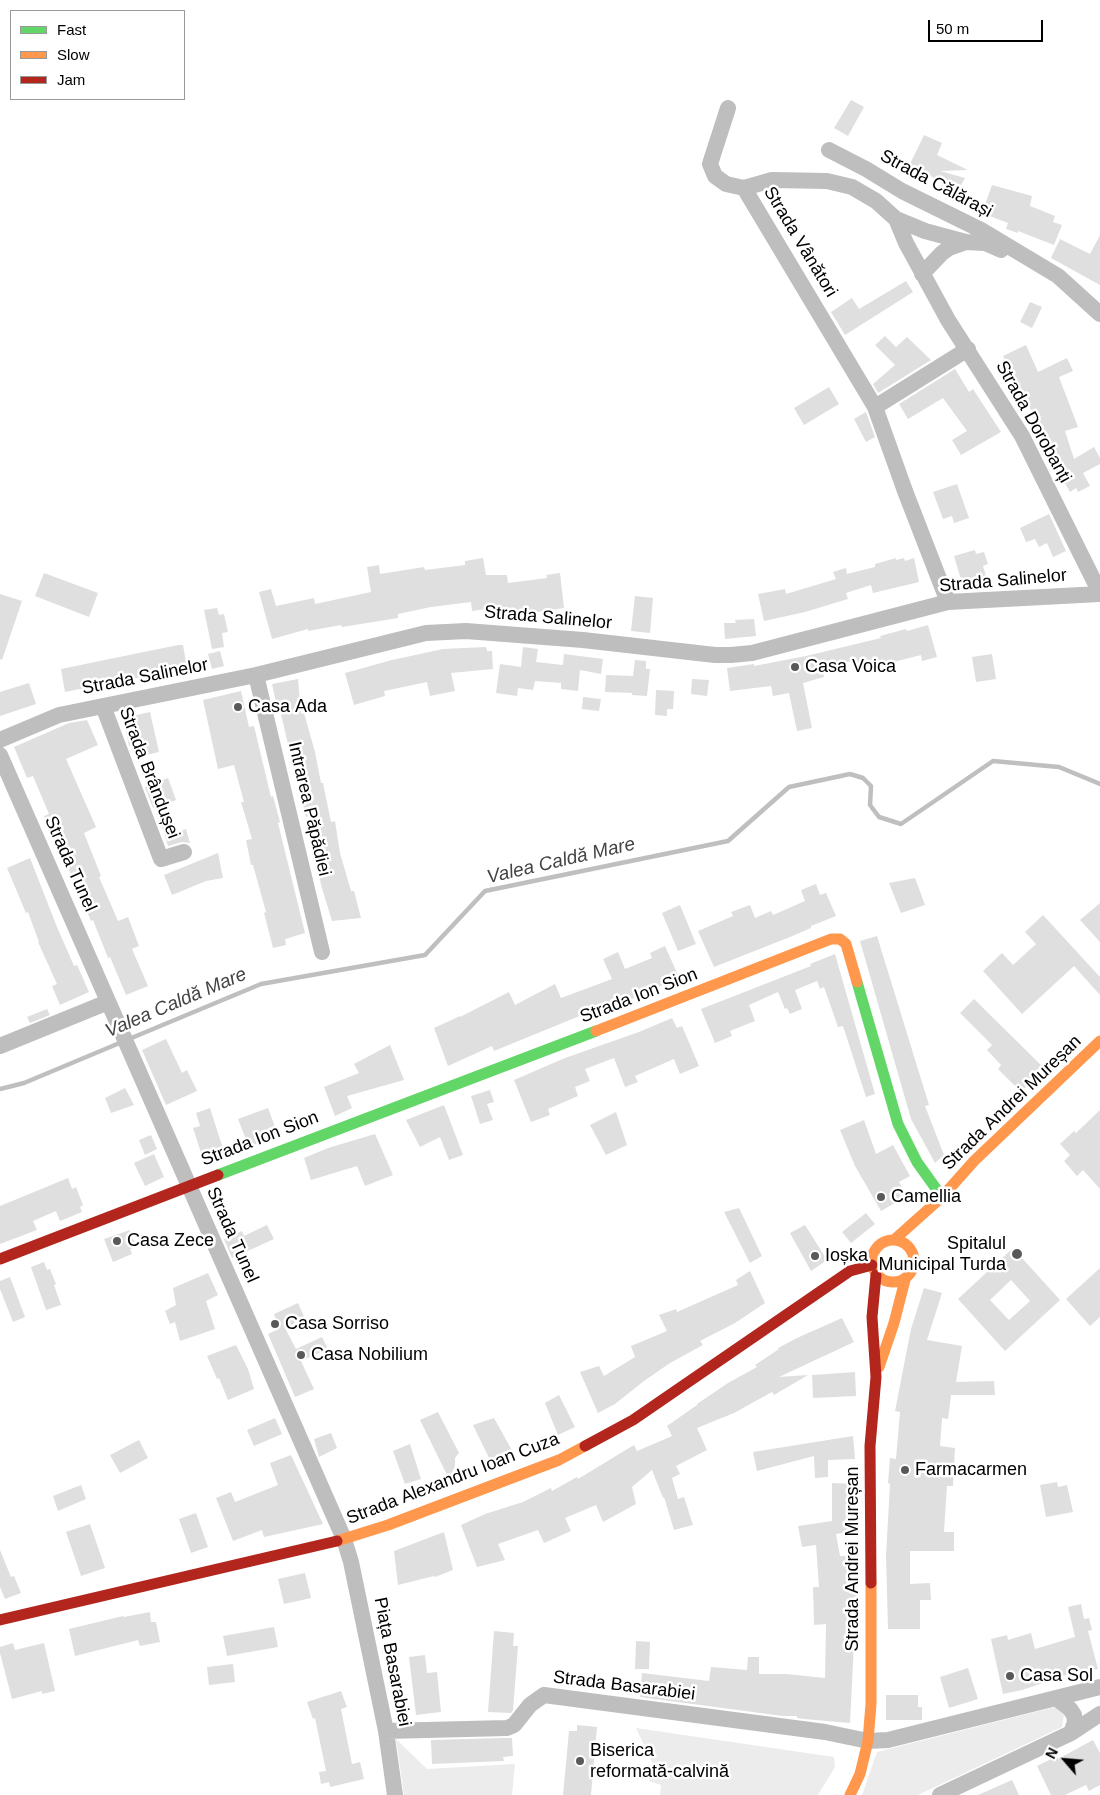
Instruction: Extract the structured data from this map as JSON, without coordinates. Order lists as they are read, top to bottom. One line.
{"streets":{"street":["Strada Călărași","Strada Vânători","Strada Dorobanți","Strada Salinelor","Strada Brândușei","Intrarea Păpădiei","Strada Tunel","Strada Ion Sion","Strada Andrei Mureșan","Strada Alexandru Ioan Cuza","Piața Basarabiei","Strada Basarabiei"]},"crossings":[["Strada Călărași","Strada Dorobanți"],["Strada Vânători","Strada Dorobanți"],["Strada Vânători","Strada Salinelor"],["Strada Dorobanți","Strada Salinelor"],["Strada Salinelor","Strada Brândușei"],["Strada Salinelor","Intrarea Păpădiei"],["Strada Tunel","Strada Ion Sion"],["Strada Tunel","Strada Alexandru Ioan Cuza"],["Strada Tunel","Piața Basarabiei"],["Strada Ion Sion","Strada Andrei Mureșan"],["Strada Andrei Mureșan","Strada Alexandru Ioan Cuza"],["Strada Andrei Mureșan","Strada Basarabiei"],["Strada Alexandru Ioan Cuza","Piața Basarabiei"],["Piața Basarabiei","Strada Basarabiei"]],"water":["Valea Caldă Mare"],"places":["Casa Voica","Casa Ada","Camellia","Casa Zece","Spitalul Municipal Turda","Ioșka","Casa Sorriso","Casa Nobilium","Farmacarmen","Casa Sol","Biserica reformată-calvină"],"legend":["Fast","Slow","Jam"],"scale_bar":"50 m","north":"top left"}
